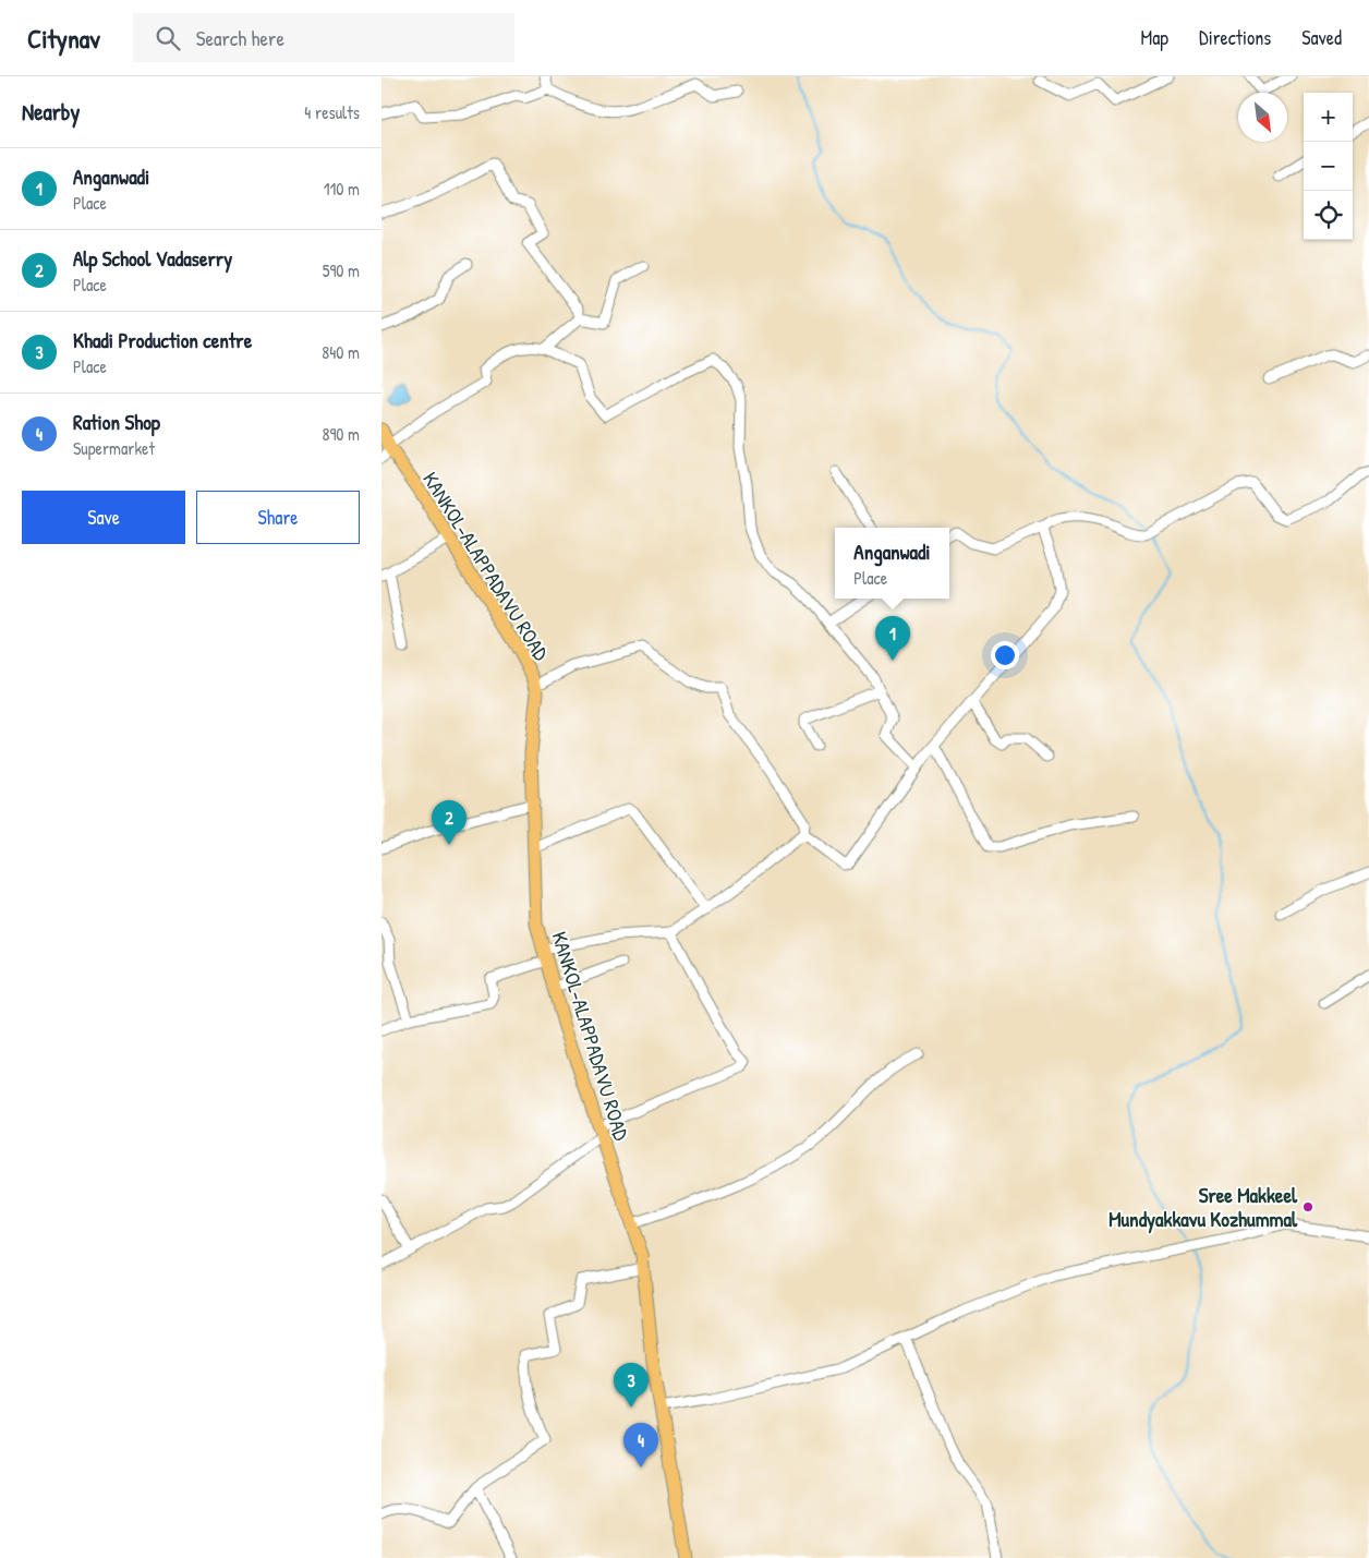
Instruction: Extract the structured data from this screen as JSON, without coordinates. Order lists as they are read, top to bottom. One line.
{"streets":{"main road":["KANKOL-ALAPPADAVU ROAD"]},"places":["Sree Makkeel Mundyakkavu Kozhummal"],"north":"bottom right","page":{"header":"Citynav","search":"Search here","nav":["Map","Directions","Saved"],"heading":["Nearby","4 results"],"map_buttons":["+","−"],"list":[{"mark":"1","name":"Anganwadi","note":"Place","value":"110 m"},{"mark":"2","name":"Alp School Vadaserry","note":"Place","value":"590 m"},{"mark":"3","name":"Khadi Production centre","note":"Place","value":"840 m"},{"mark":"4","name":"Ration Shop","note":"Supermarket","value":"890 m"}],"buttons":["Save","Share"],"popup":["Anganwadi","Place"],"pins":["1","2","3","4"]}}
